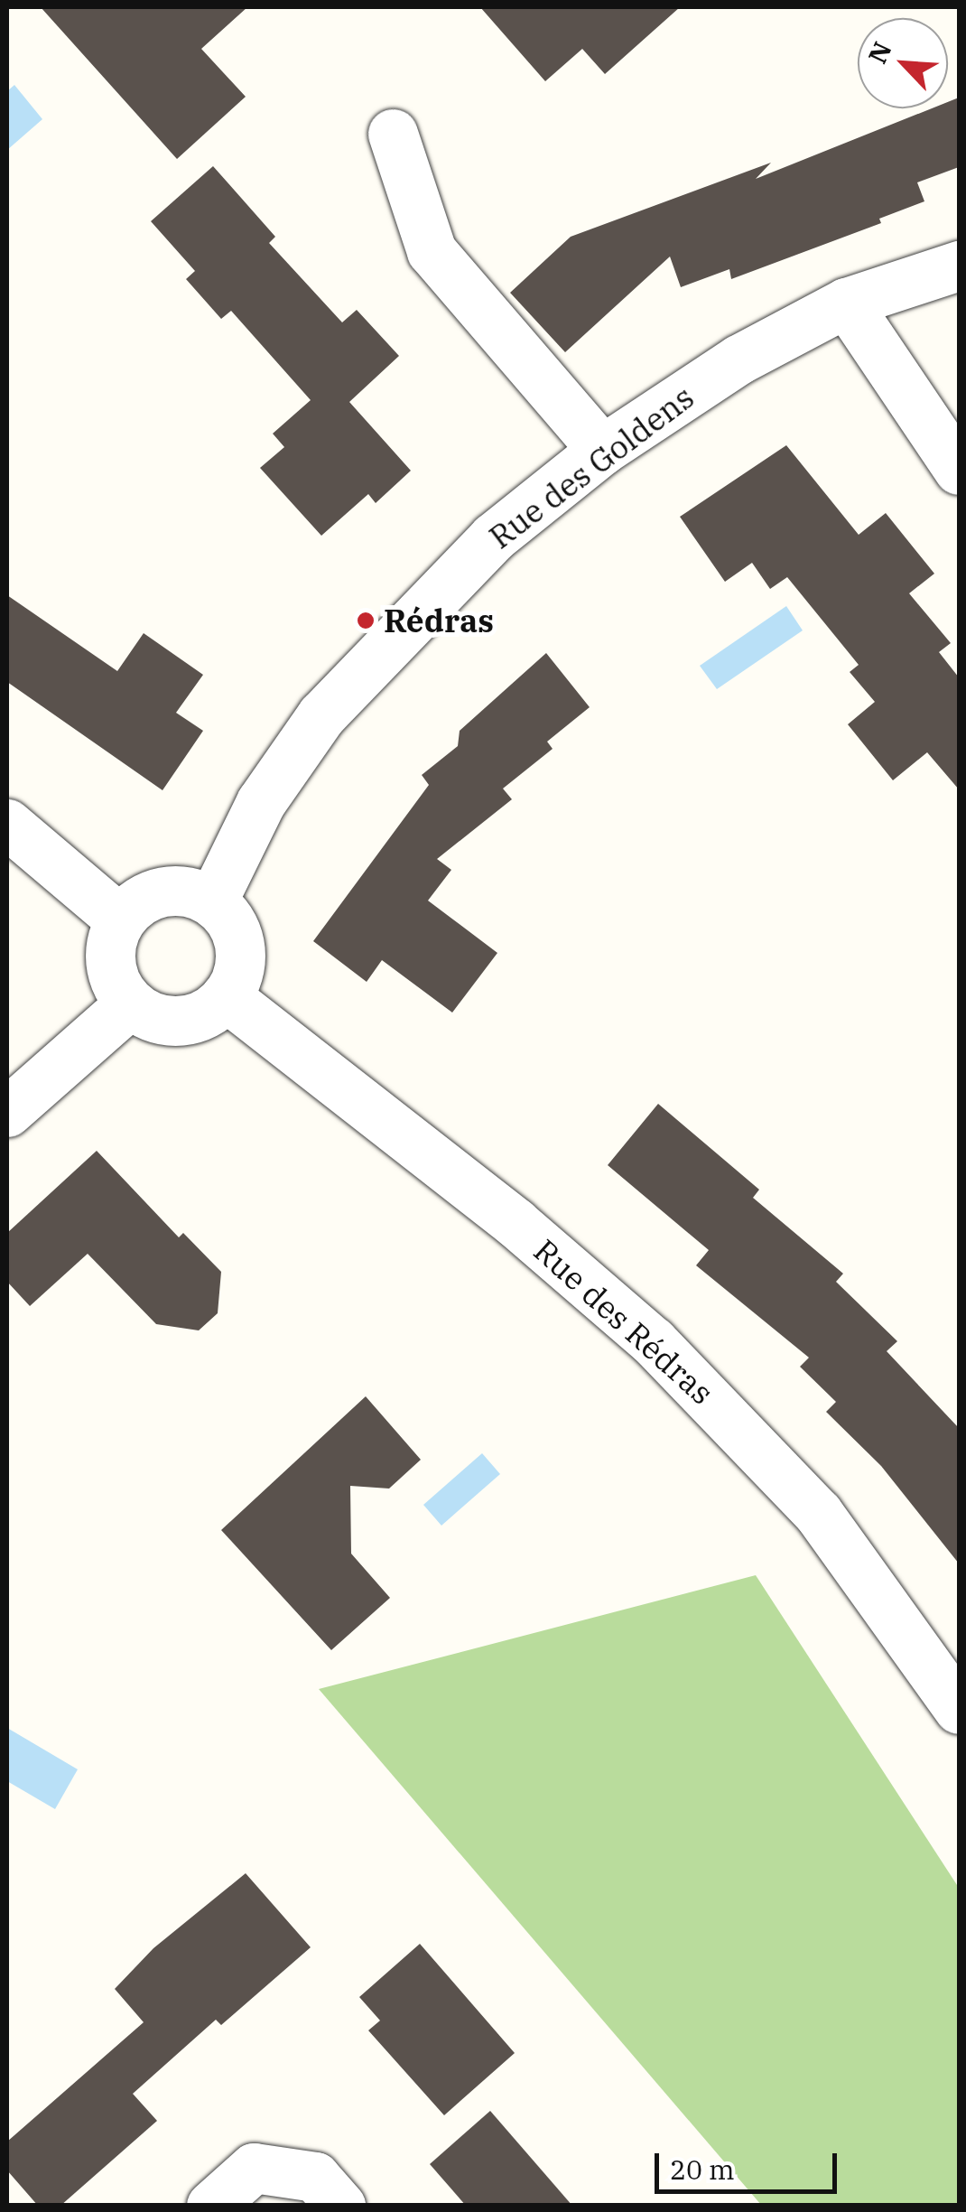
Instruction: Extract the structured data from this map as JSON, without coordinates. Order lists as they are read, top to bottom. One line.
{"streets":{"street":["Rue des Goldens","Rue des Rédras"]},"crossings":[["Rue des Goldens","Rue des Rédras"]],"places":["Rédras"],"scale_bar":"20 m","north":"top left"}
